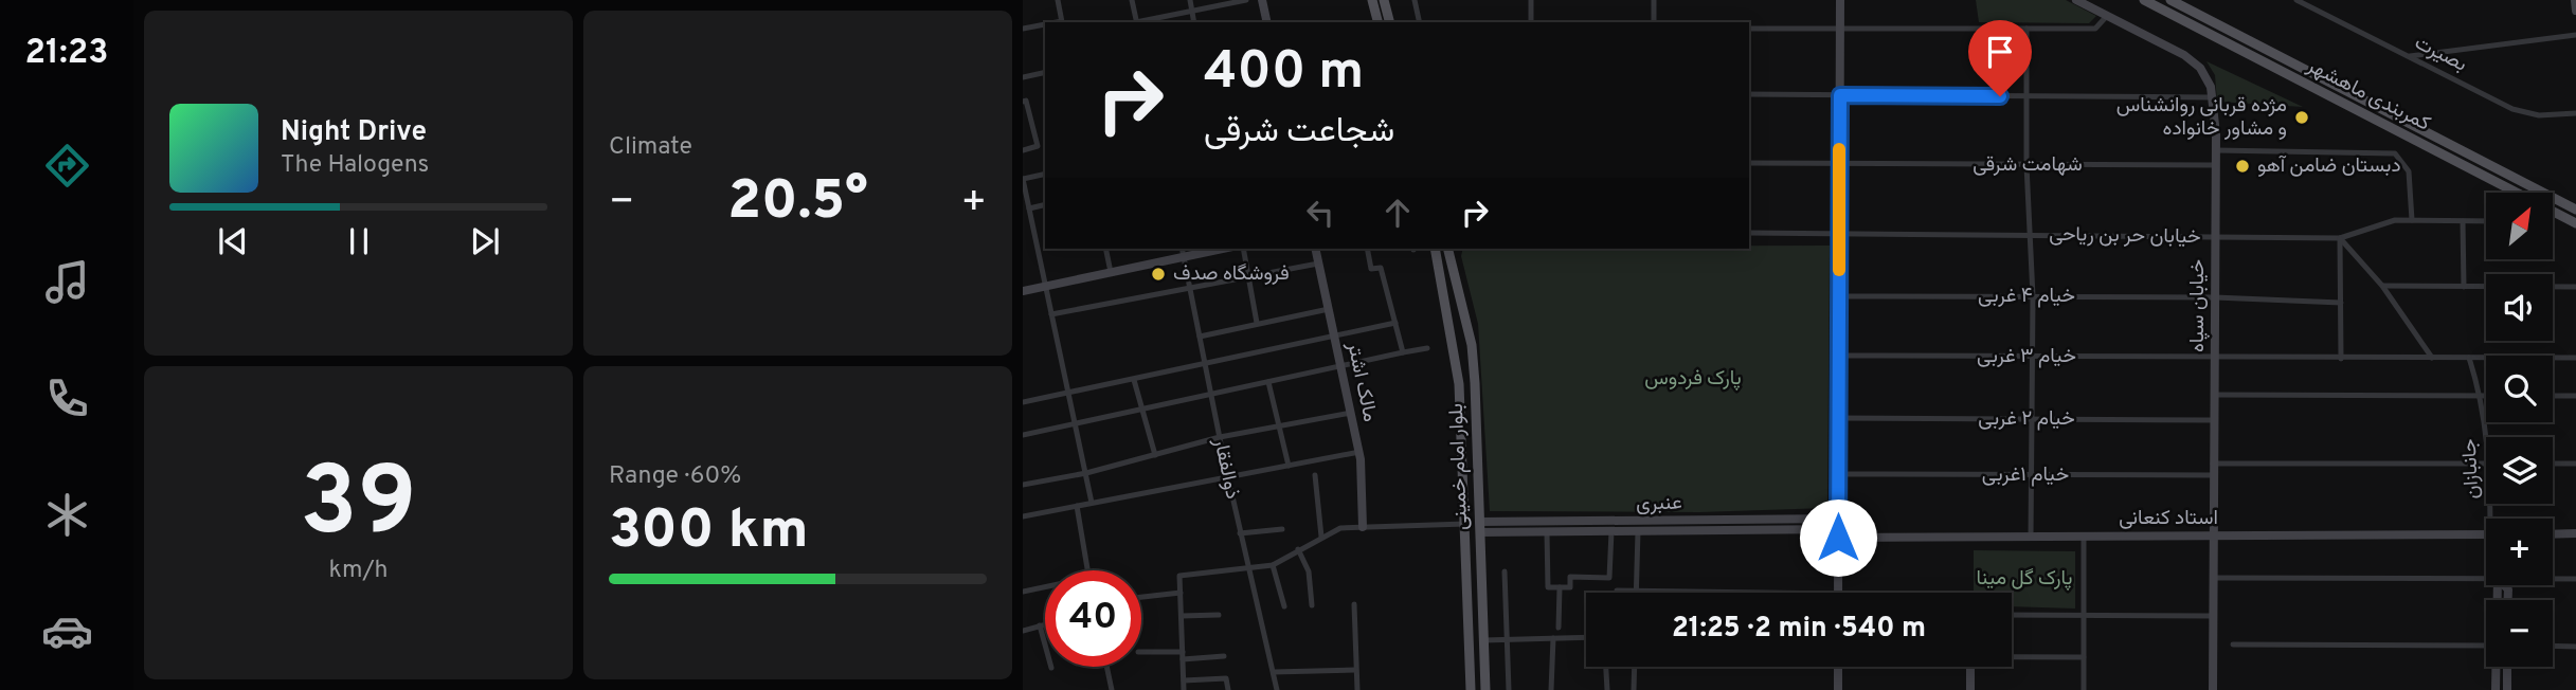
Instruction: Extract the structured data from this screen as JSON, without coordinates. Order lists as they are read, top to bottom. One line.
{"streets":{"main road":["کمربندی ماهشهر","بلوار امام خمینی"],"street":["بصیرت","شهامت شرقی","خیابان حر بن ریاحی","خیام ۴ غربی","خیابان سپاه","خیام ۳ غربی","مالک اشتر","خیام ۲ غربی","ذوالفقار","جانبازان","خیام ۱غربی","عنبری","استاد کنعانی"]},"crossings":[["شهامت شرقی","خیابان سپاه"],["خیابان حر بن ریاحی","خیابان سپاه"],["خیام ۴ غربی","خیابان سپاه"],["خیابان سپاه","خیام ۳ غربی"],["خیابان سپاه","خیام ۲ غربی"],["خیابان سپاه","خیام ۱غربی"],["خیابان سپاه","استاد کنعانی"],["خیام ۳ غربی","جانبازان"],["بلوار امام خمینی","عنبری"],["عنبری","استاد کنعانی"]],"parks":["پارک فردوس","پارک گل مینا"],"places":["مژده قربانی روانشناس و مشاور خانواده","دبستان ضامن آهو","فروشگاه صدف"],"north":"top right","page":{"tabs":"21:23","tile":["Climate",["39","km/h"],["Range · 60%","300 km"]],"turn":["400 m","شجاعت شرقی"],"song":["Night Drive","The Halogens"],"heat":["−","20.5°","+"],"map_buttons":["+","−"],"limit":"40","trip":"21:25 · 2 min · 540 m"}}
